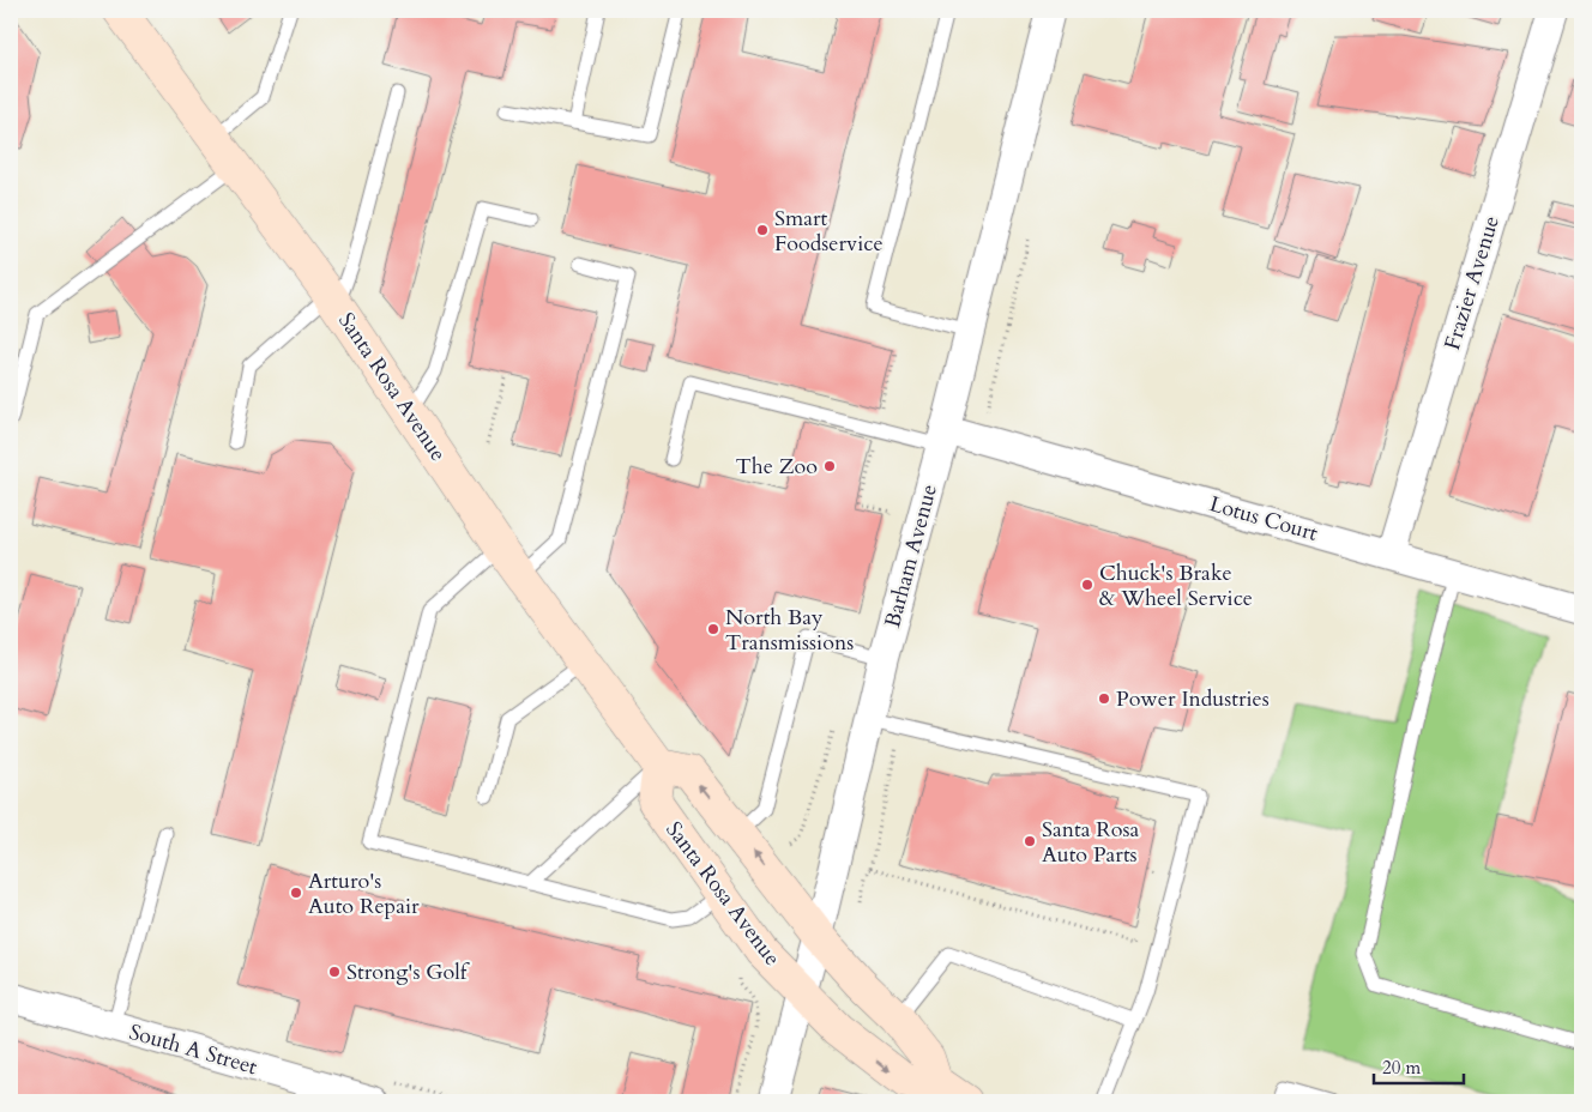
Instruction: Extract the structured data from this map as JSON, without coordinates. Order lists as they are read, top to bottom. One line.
{"streets":{"main road":["Santa Rosa Avenue"],"street":["Frazier Avenue","Lotus Court","Barham Avenue","South A Street"]},"crossings":[["Frazier Avenue","Lotus Court"],["Santa Rosa Avenue","Barham Avenue"],["Lotus Court","Barham Avenue"]],"places":["Smart Foodservice","The Zoo","Chuck's Brake & Wheel Service","North Bay Transmissions","Power Industries","Santa Rosa Auto Parts","Arturo's Auto Repair","Strong's Golf"],"scale_bar":"20 m"}
